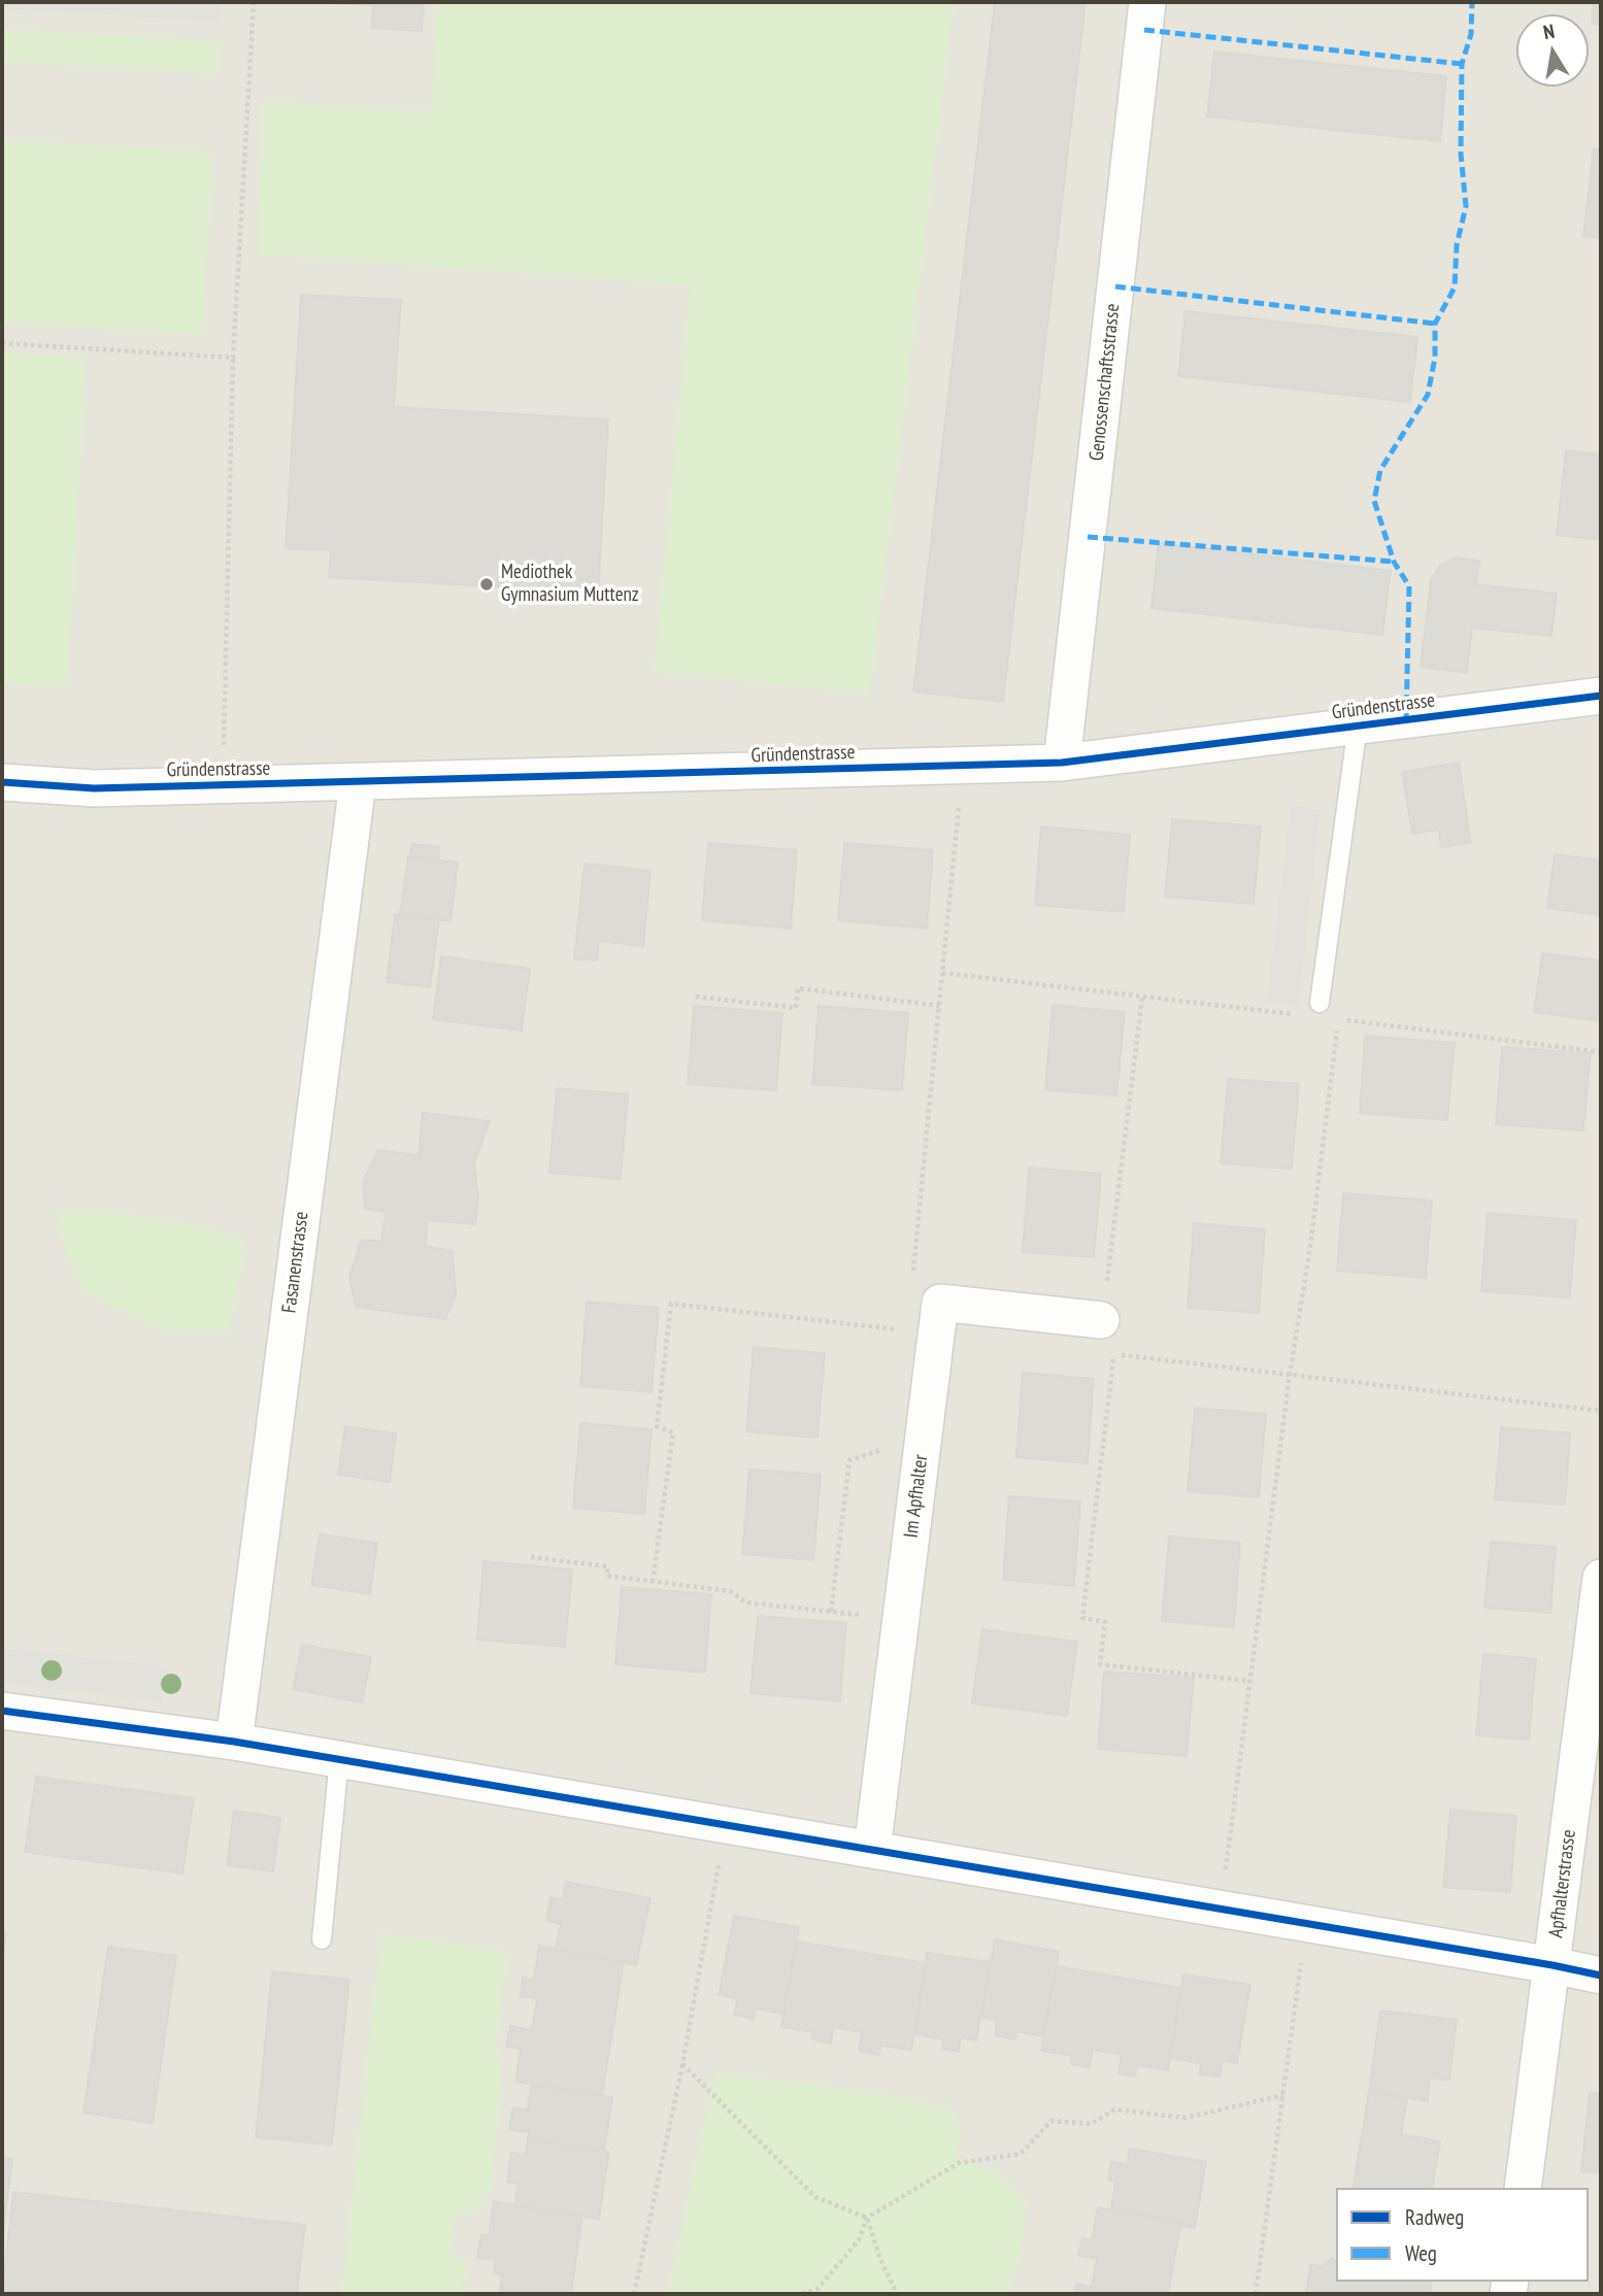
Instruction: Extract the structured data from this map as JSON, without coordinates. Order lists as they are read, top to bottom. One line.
{"streets":{"street":["Genossenschaftsstrasse","Gründenstrasse","Fasanenstrasse","Im Apfhalter","Apfhalterstrasse"]},"crossings":[["Genossenschaftsstrasse","Gründenstrasse"],["Gründenstrasse","Fasanenstrasse"]],"places":["Mediothek Gymnasium Muttenz"],"legend":["Radweg","Weg"],"north":"top"}
